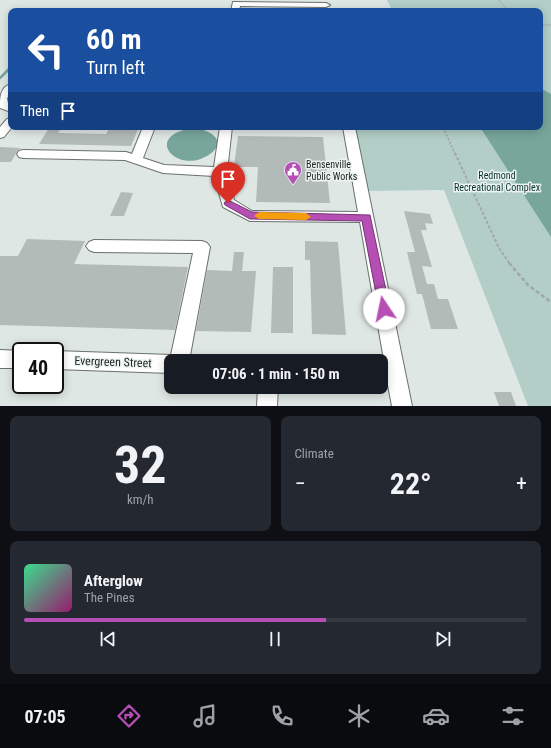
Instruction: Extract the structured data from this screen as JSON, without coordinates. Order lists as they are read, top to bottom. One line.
{"streets":{"street":["Evergreen Street"]},"parks":["Redmond Recreational Complex"],"places":{"public building":["Bensenville Public Works"]},"page":{"turn":["60 m","Turn left"],"then":"Then","limit":"40","trip":"07:06 · 1 min · 150 m","tile":[["32","km/h"],"Climate"],"heat":["−","22°","+"],"song":["Afterglow","The Pines"],"tabs":"07:05"}}
